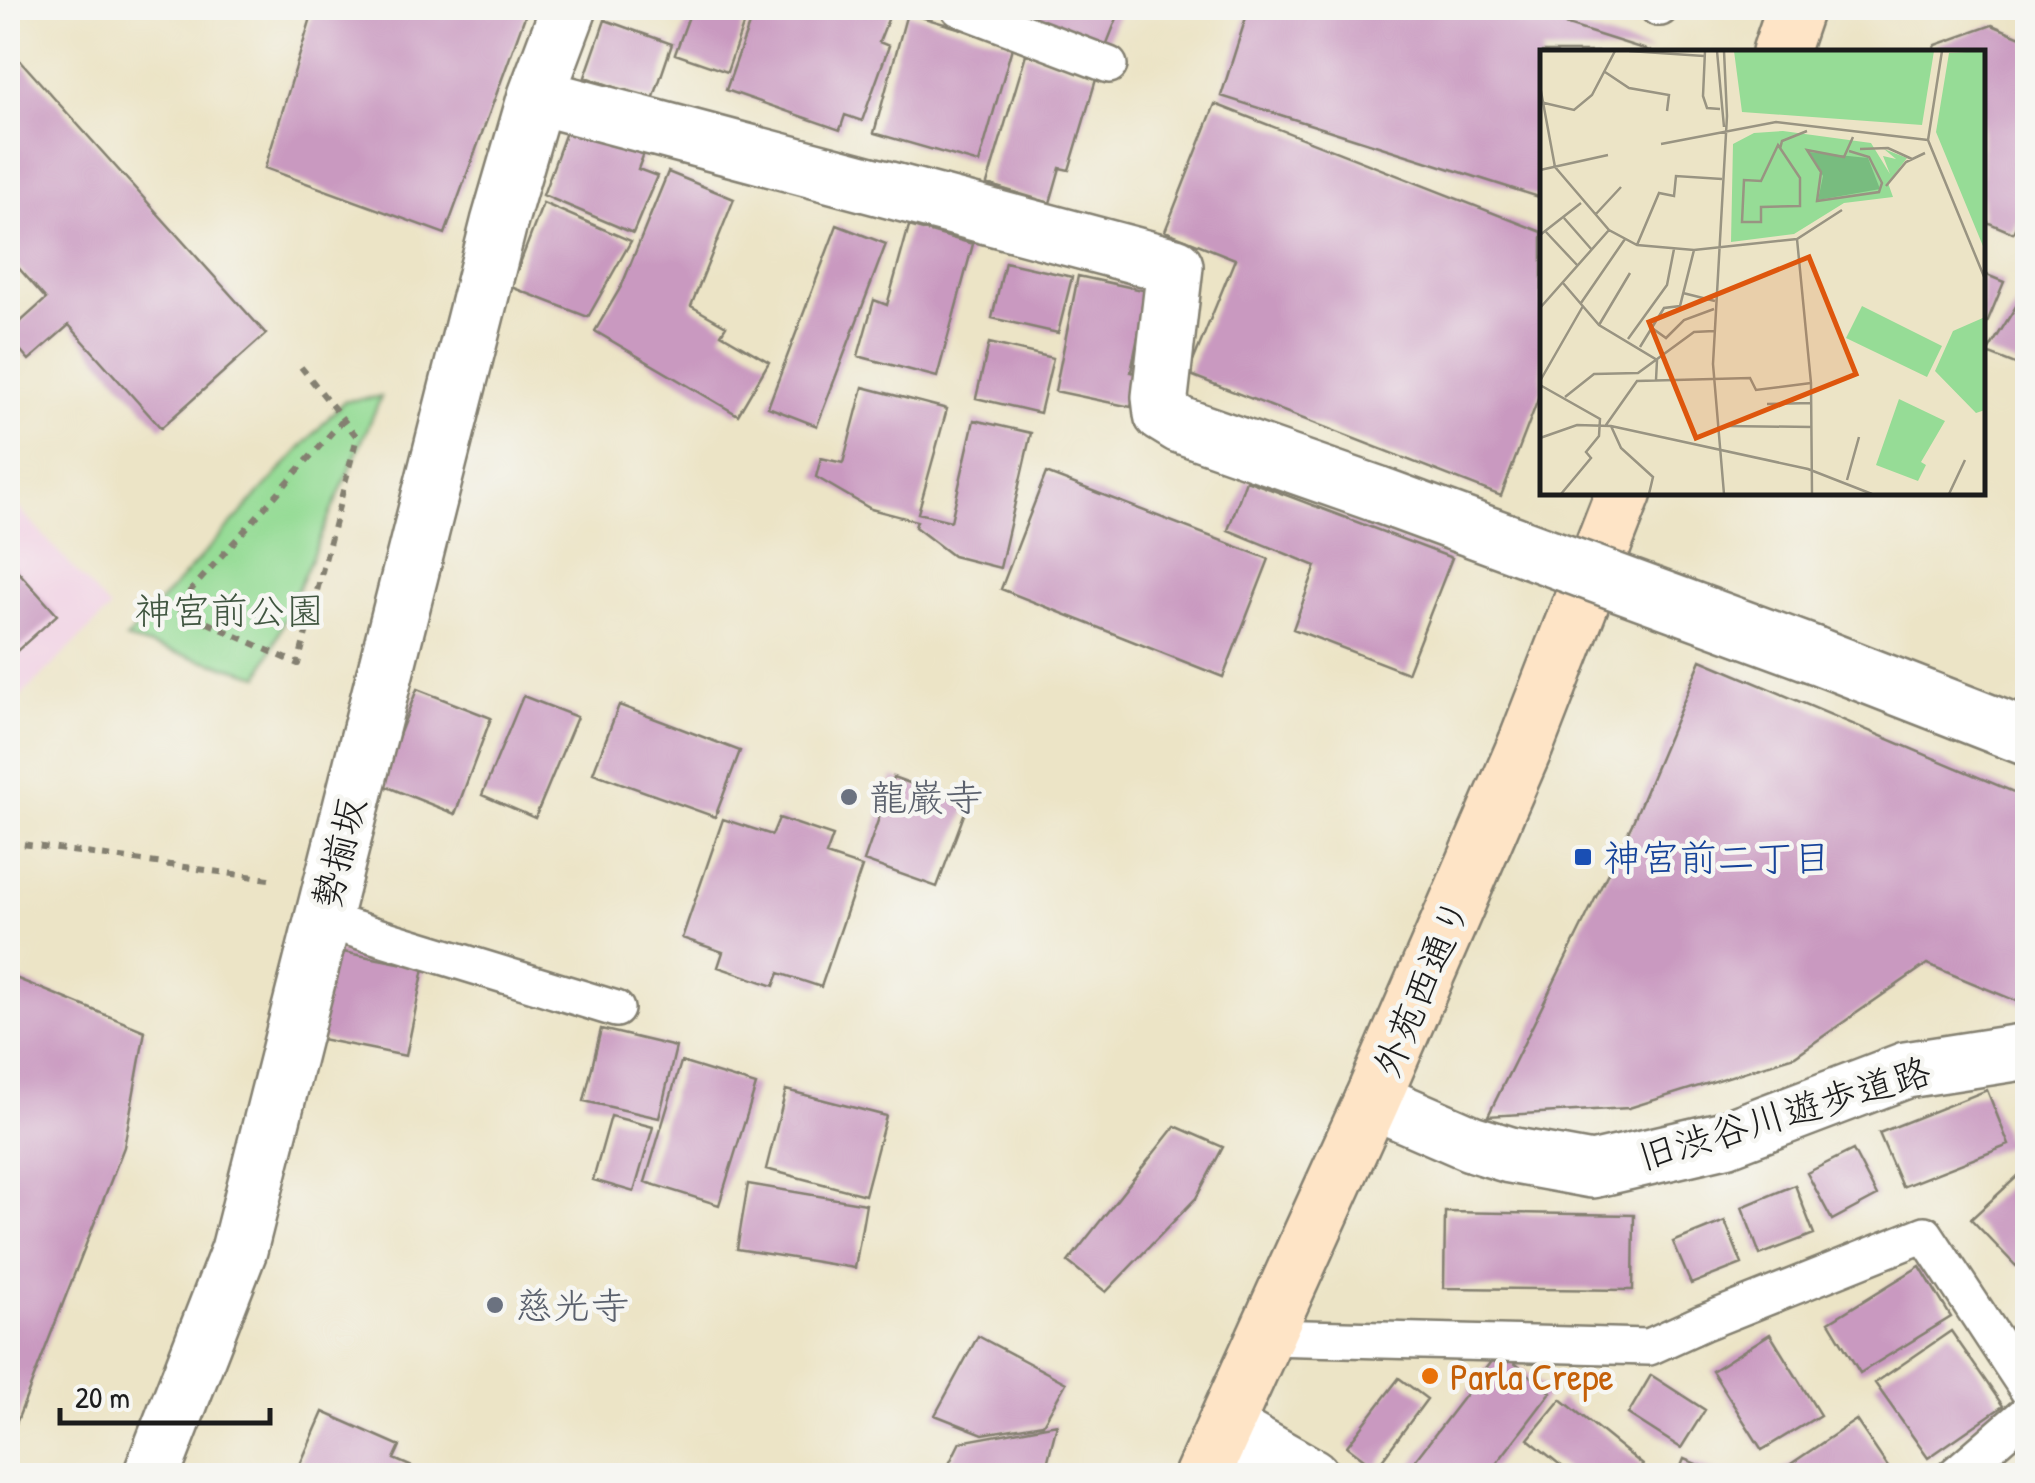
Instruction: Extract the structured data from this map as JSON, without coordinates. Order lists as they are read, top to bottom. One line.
{"streets":{"main road":["外苑西通り"],"street":["勢揃坂","旧渋谷川遊歩道路"]},"crossings":[["外苑西通り","旧渋谷川遊歩道路"]],"parks":["神宮前公園"],"places":{"other":["龍巌寺","慈光寺","Parla Crepe"],"transit":["神宮前二丁目"]},"scale_bar":"20 m"}
